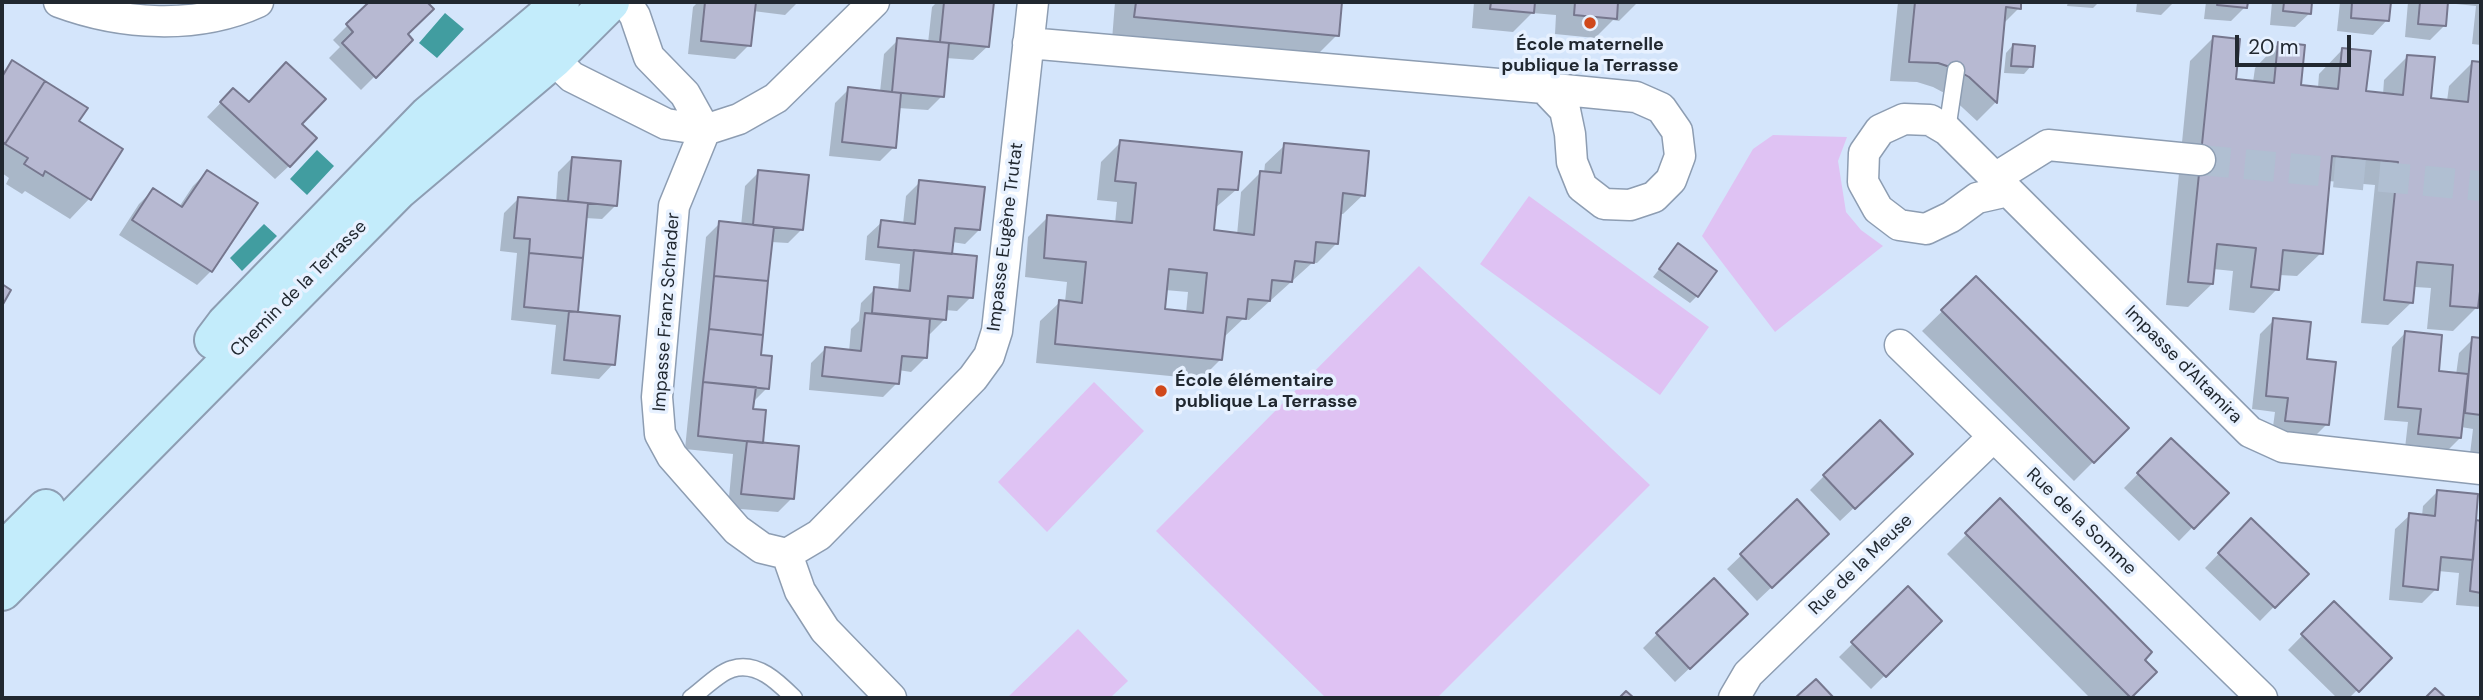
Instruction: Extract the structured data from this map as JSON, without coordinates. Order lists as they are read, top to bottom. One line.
{"streets":{"street":["Impasse Eugène Trutat","Chemin de la Terrasse","Impasse Franz Schrader","Impasse d'Altamira","Rue de la Somme","Rue de la Meuse"]},"crossings":[["Impasse Eugène Trutat","Impasse Franz Schrader"],["Rue de la Somme","Rue de la Meuse"]],"places":["École maternelle publique la Terrasse","École élémentaire publique La Terrasse"],"scale_bar":"20 m"}
